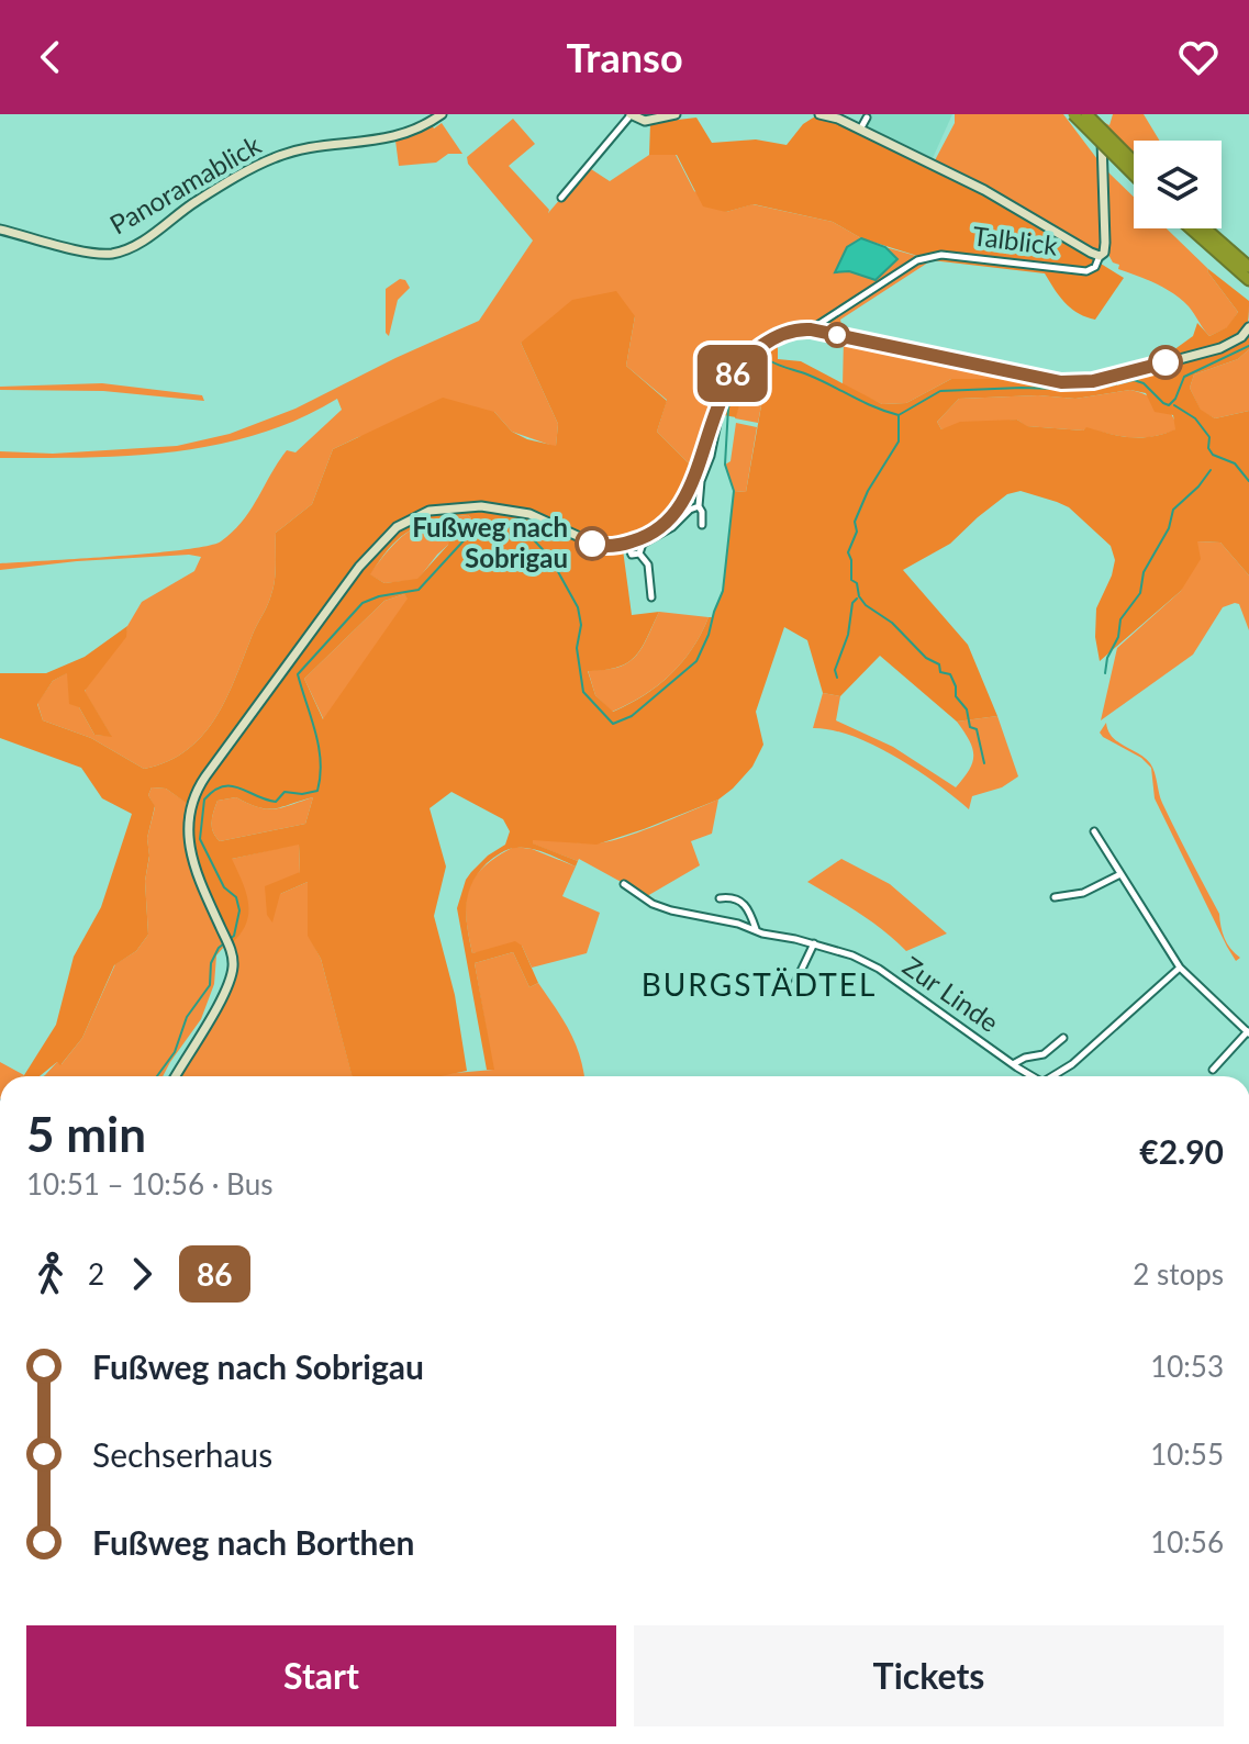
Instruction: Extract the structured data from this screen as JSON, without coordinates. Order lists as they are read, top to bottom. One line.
{"streets":{"main road":["Panoramablick"],"street":["Talblick","Zur Linde"]},"districts":["BURGSTÄDTEL"],"places":["Fußweg nach Sobrigau"],"lines":["bus line 86"],"page":{"header":"Transo","on_map":"86","heading":["5 min","10:51 – 10:56 · Bus","€2.90"],"legs":["2","86","2 stops"],"list":[{"name":"Fußweg nach Sobrigau","value":"10:53"},{"name":"Sechserhaus","value":"10:55"},{"name":"Fußweg nach Borthen","value":"10:56"}],"buttons":["Start","Tickets"]}}
